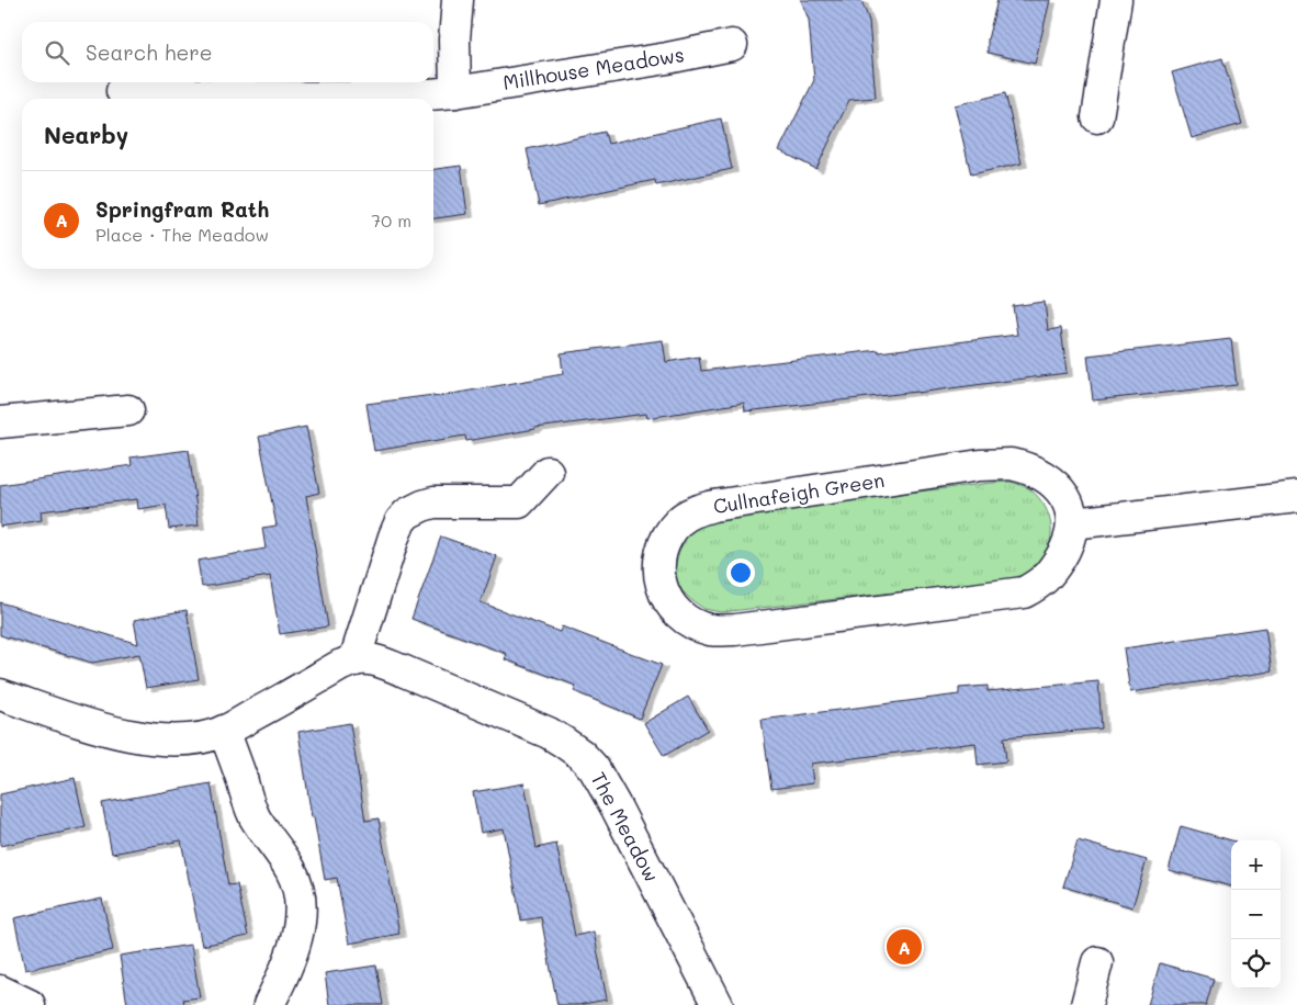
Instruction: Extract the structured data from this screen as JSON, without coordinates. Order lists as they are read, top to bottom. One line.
{"streets":{"street":["Millhouse Meadows","Cullnafeigh Green","The Meadow"]},"page":{"search":"Search here","heading":"Nearby","list":[{"mark":"A","name":"Springfram Rath","note":"Place · The Meadow","value":"70 m"}],"map_buttons":["+","−"],"pins":"A"}}
